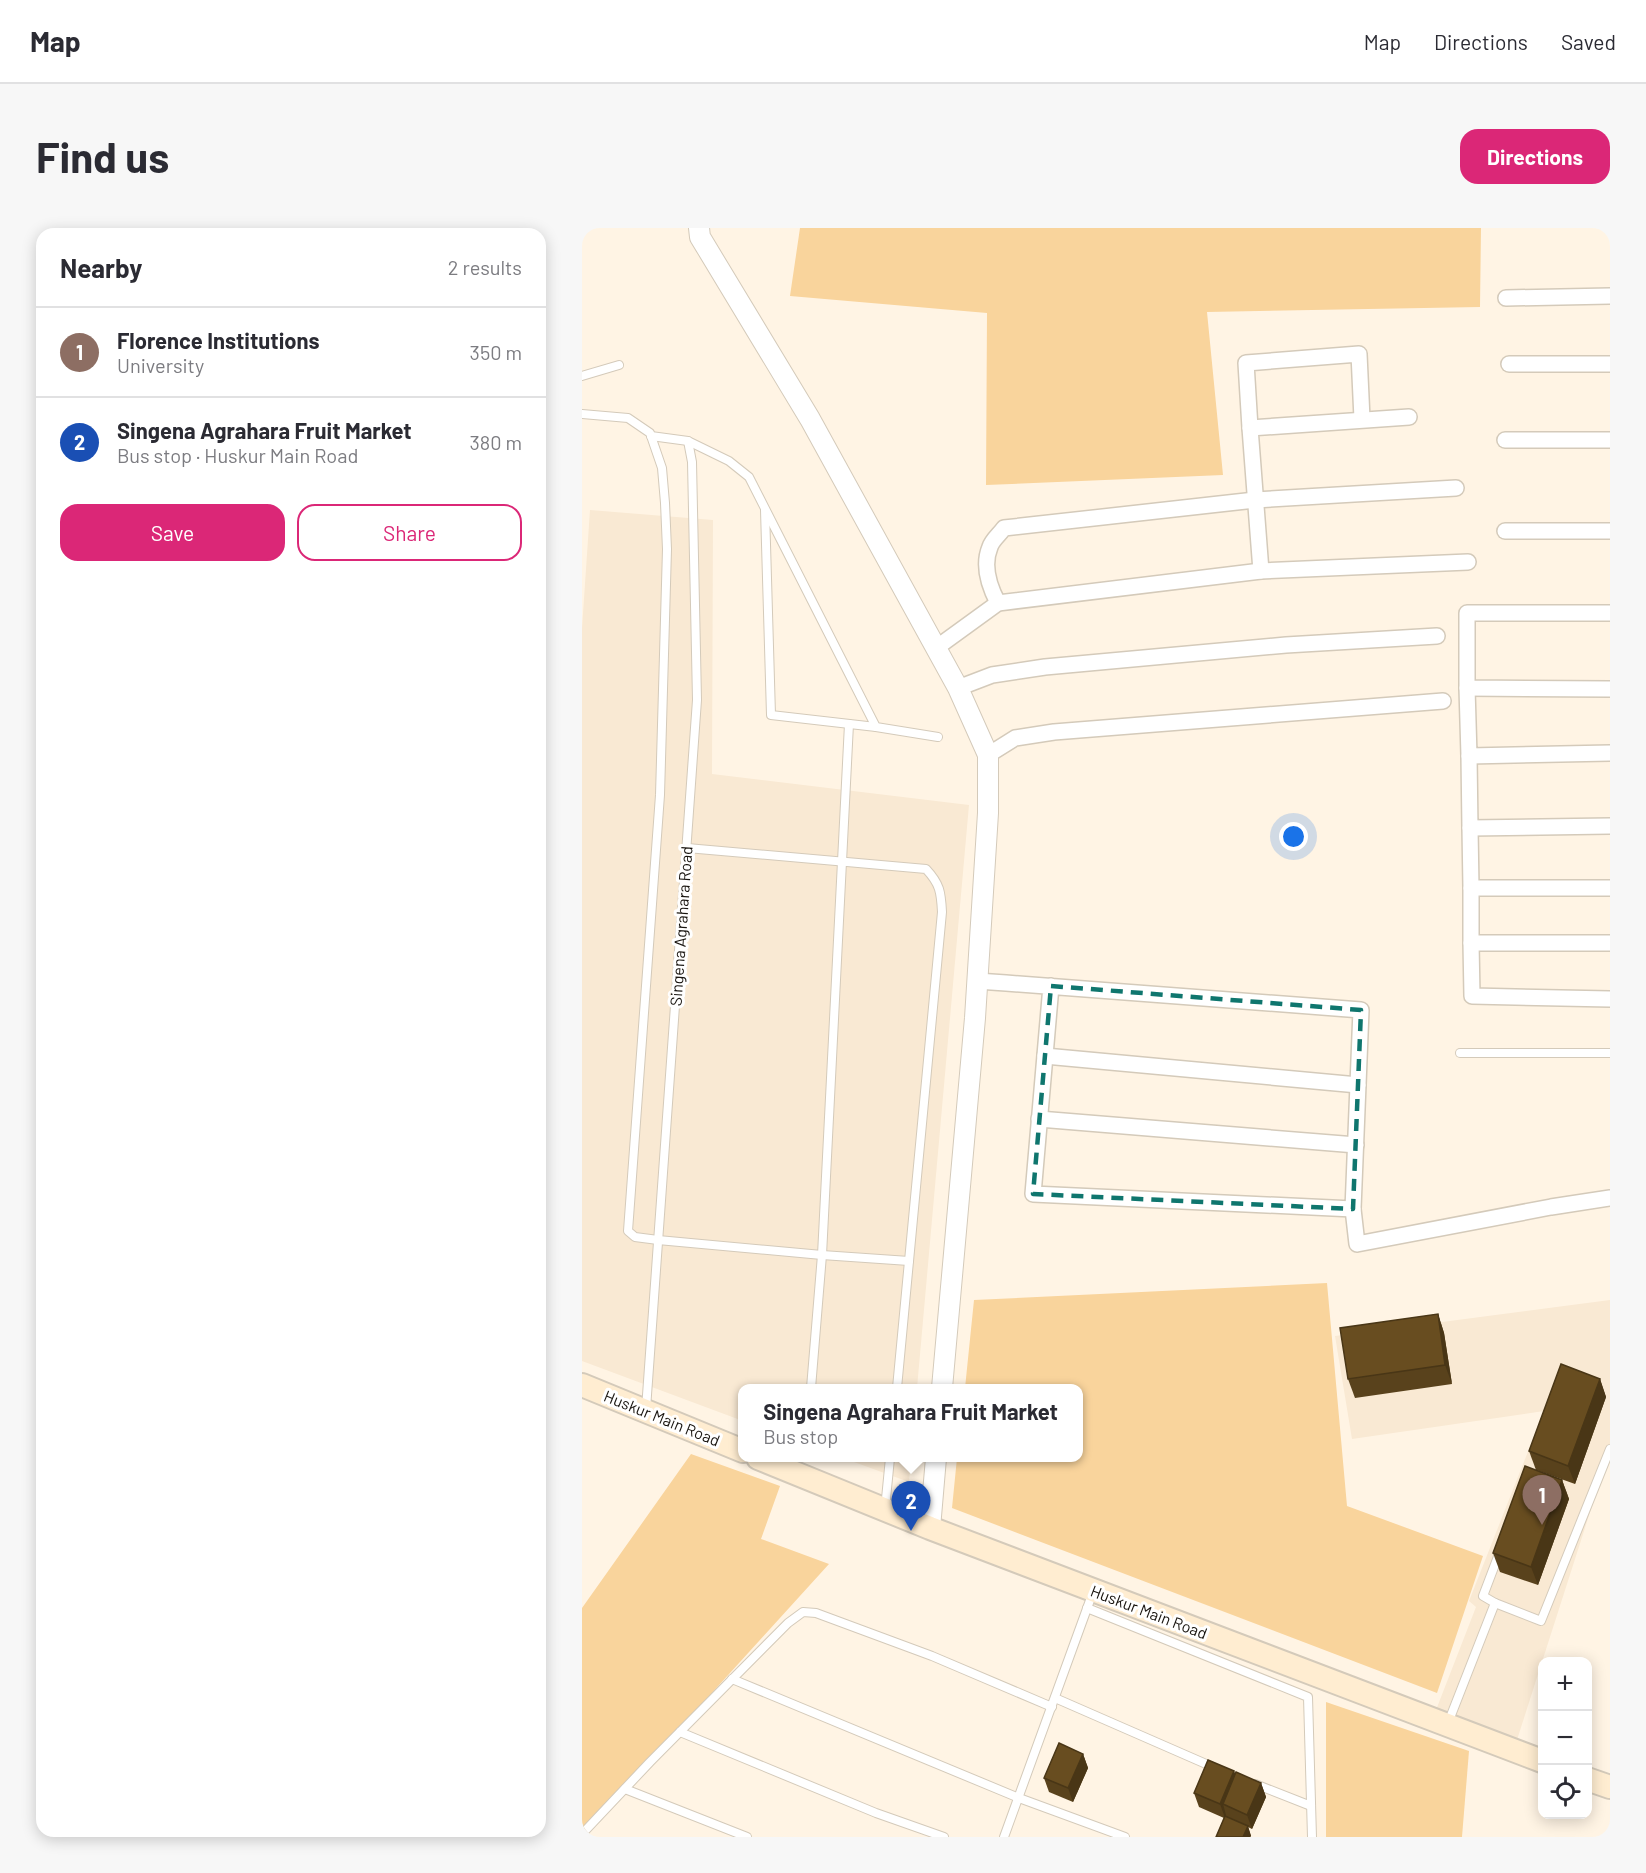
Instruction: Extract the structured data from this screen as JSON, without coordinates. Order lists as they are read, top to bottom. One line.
{"streets":{"main road":["Huskur Main Road"],"lane":["Singena Agrahara Road"]},"crossings":[["Singena Agrahara Road","Huskur Main Road"]],"page":{"header":"Map","nav":["Map","Directions","Saved"],"buttons":["Directions",["Save","Share"]],"title":"Find us","heading":["Nearby","2 results"],"list":[{"mark":"1","name":"Florence Institutions","note":"University","value":"350 m"},{"mark":"2","name":"Singena Agrahara Fruit Market","note":"Bus stop · Huskur Main Road","value":"380 m"}],"popup":["Singena Agrahara Fruit Market","Bus stop"],"pins":["1","2"],"map_buttons":["+","−"]}}
